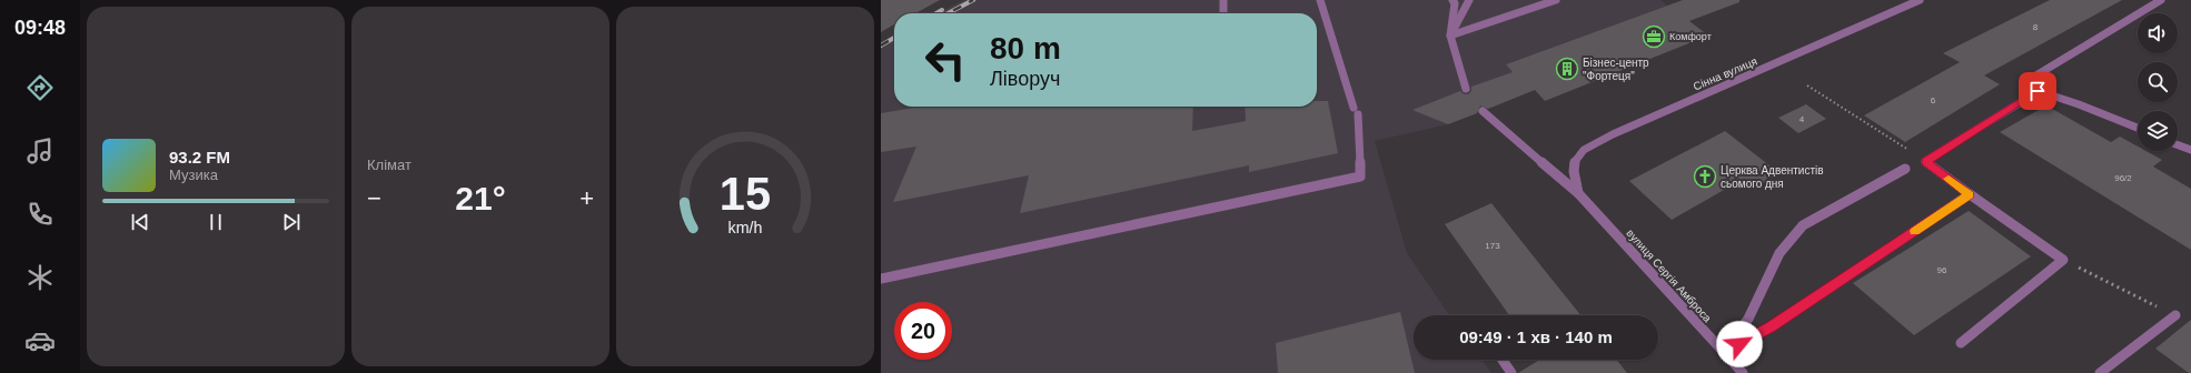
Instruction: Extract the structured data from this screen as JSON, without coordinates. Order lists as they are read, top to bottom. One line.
{"streets":{"street":["Сінна вулиця","вулиця Сергія Амброса"]},"crossings":[["Сінна вулиця","вулиця Сергія Амброса"]],"places":{"office":["Комфорт"],"building":["Бізнес-центр \"Фортеця\""],"church":["Церква Адвентистів сьомого дня"]},"house_numbers":["8","6","4","96/2","173","96"],"page":{"tabs":"09:48","tile":"Клімат","turn":["80 m","Ліворуч"],"song":["93.2 FM","Музика"],"heat":["−","21°","+"],"limit":"20","trip":"09:49 · 1 хв · 140 m","gauge":["15","km/h"]}}
